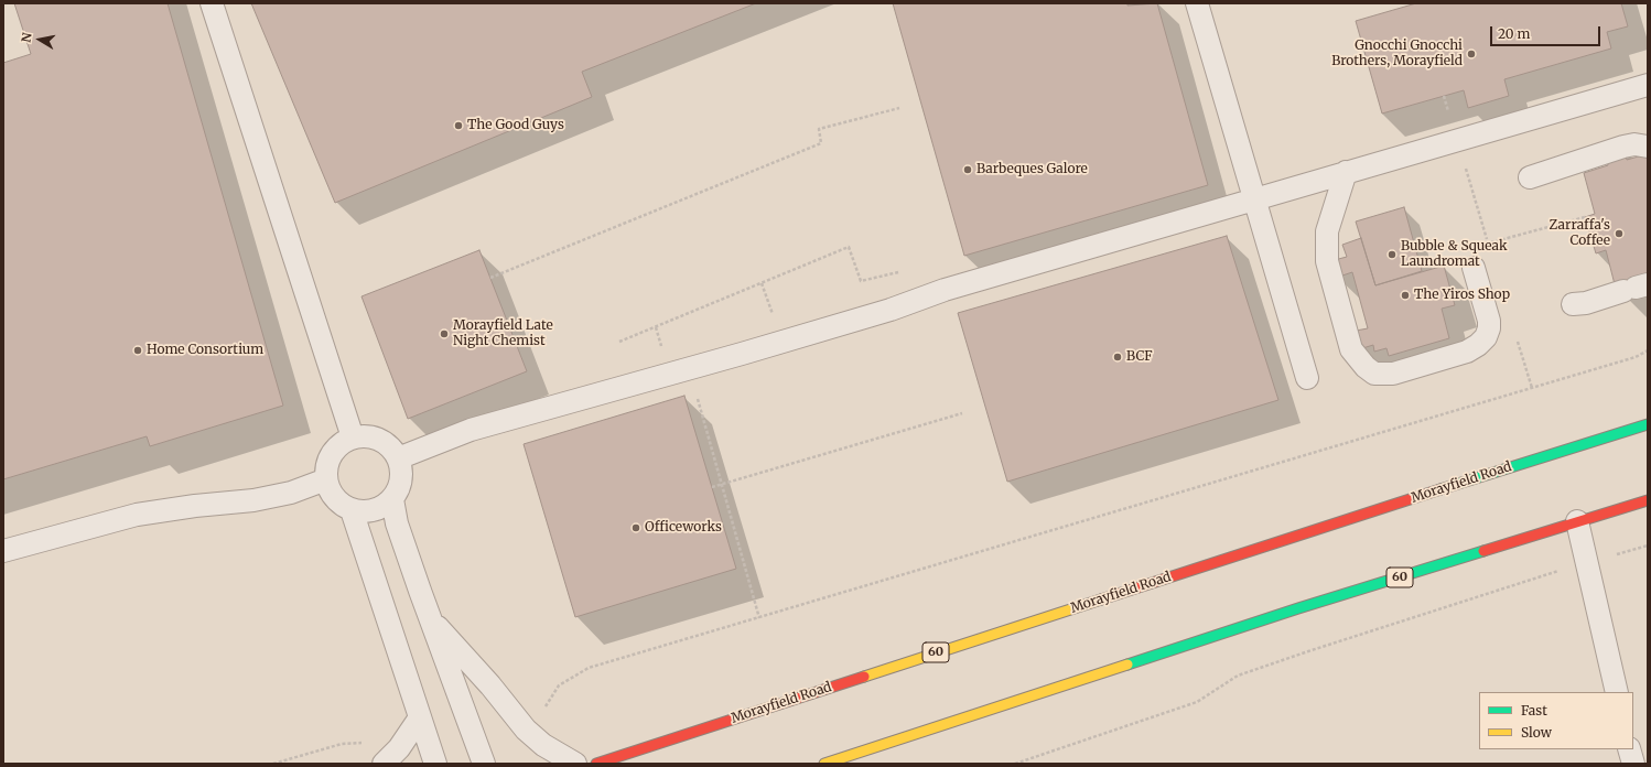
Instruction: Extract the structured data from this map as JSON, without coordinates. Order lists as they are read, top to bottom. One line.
{"streets":{"main road":["Morayfield Road","60"]},"places":["Gnocchi Gnocchi Brothers, Morayfield","The Good Guys","Barbeques Galore","Zarraffa's Coffee","Bubble & Squeak Laundromat","The Yiros Shop","Morayfield Late Night Chemist","Home Consortium","BCF","Officeworks"],"legend":["Fast","Slow"],"scale_bar":"20 m","north":"left"}
